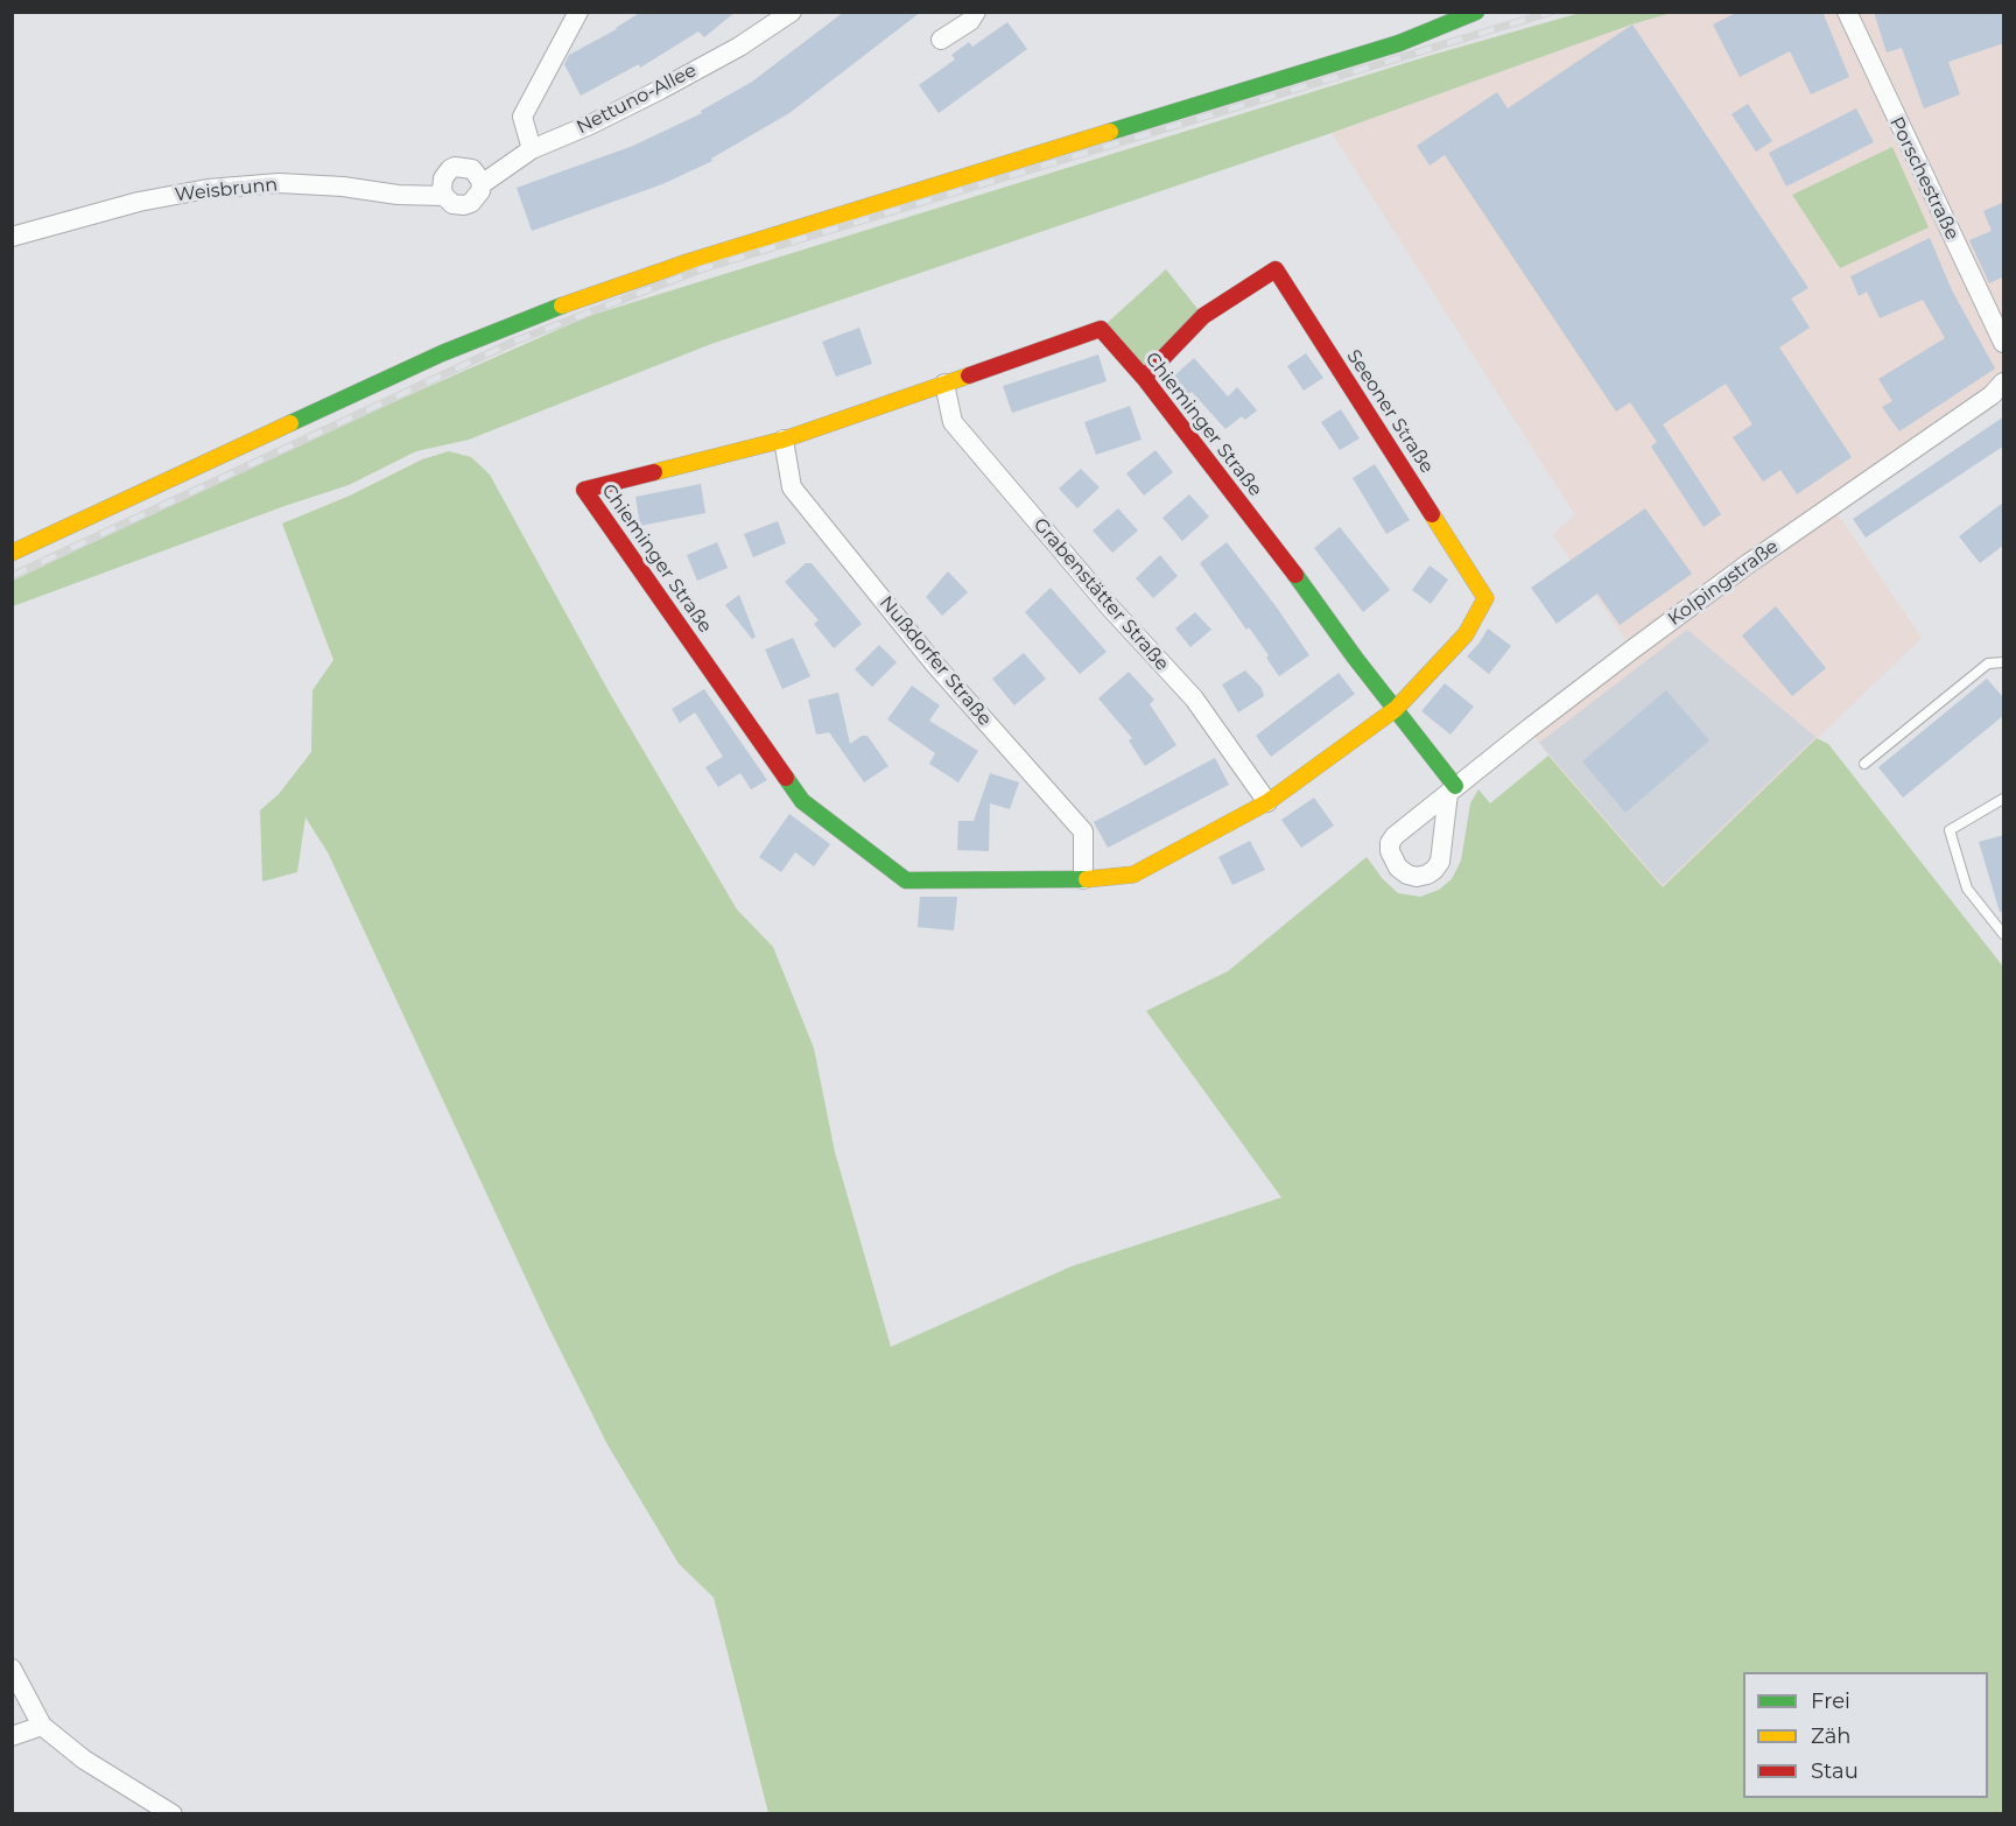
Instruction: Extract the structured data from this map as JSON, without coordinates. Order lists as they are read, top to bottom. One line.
{"streets":{"street":["Nettuno-Allee","Porschestraße","Weisbrunn","Seeoner Straße","Chieminger Straße","Kolpingstraße","Grabenstätter Straße","Nußdorfer Straße"]},"crossings":[["Nettuno-Allee","Weisbrunn"],["Seeoner Straße","Chieminger Straße"],["Chieminger Straße","Kolpingstraße"],["Chieminger Straße","Grabenstätter Straße"],["Chieminger Straße","Nußdorfer Straße"]],"legend":["Frei","Zäh","Stau"]}
